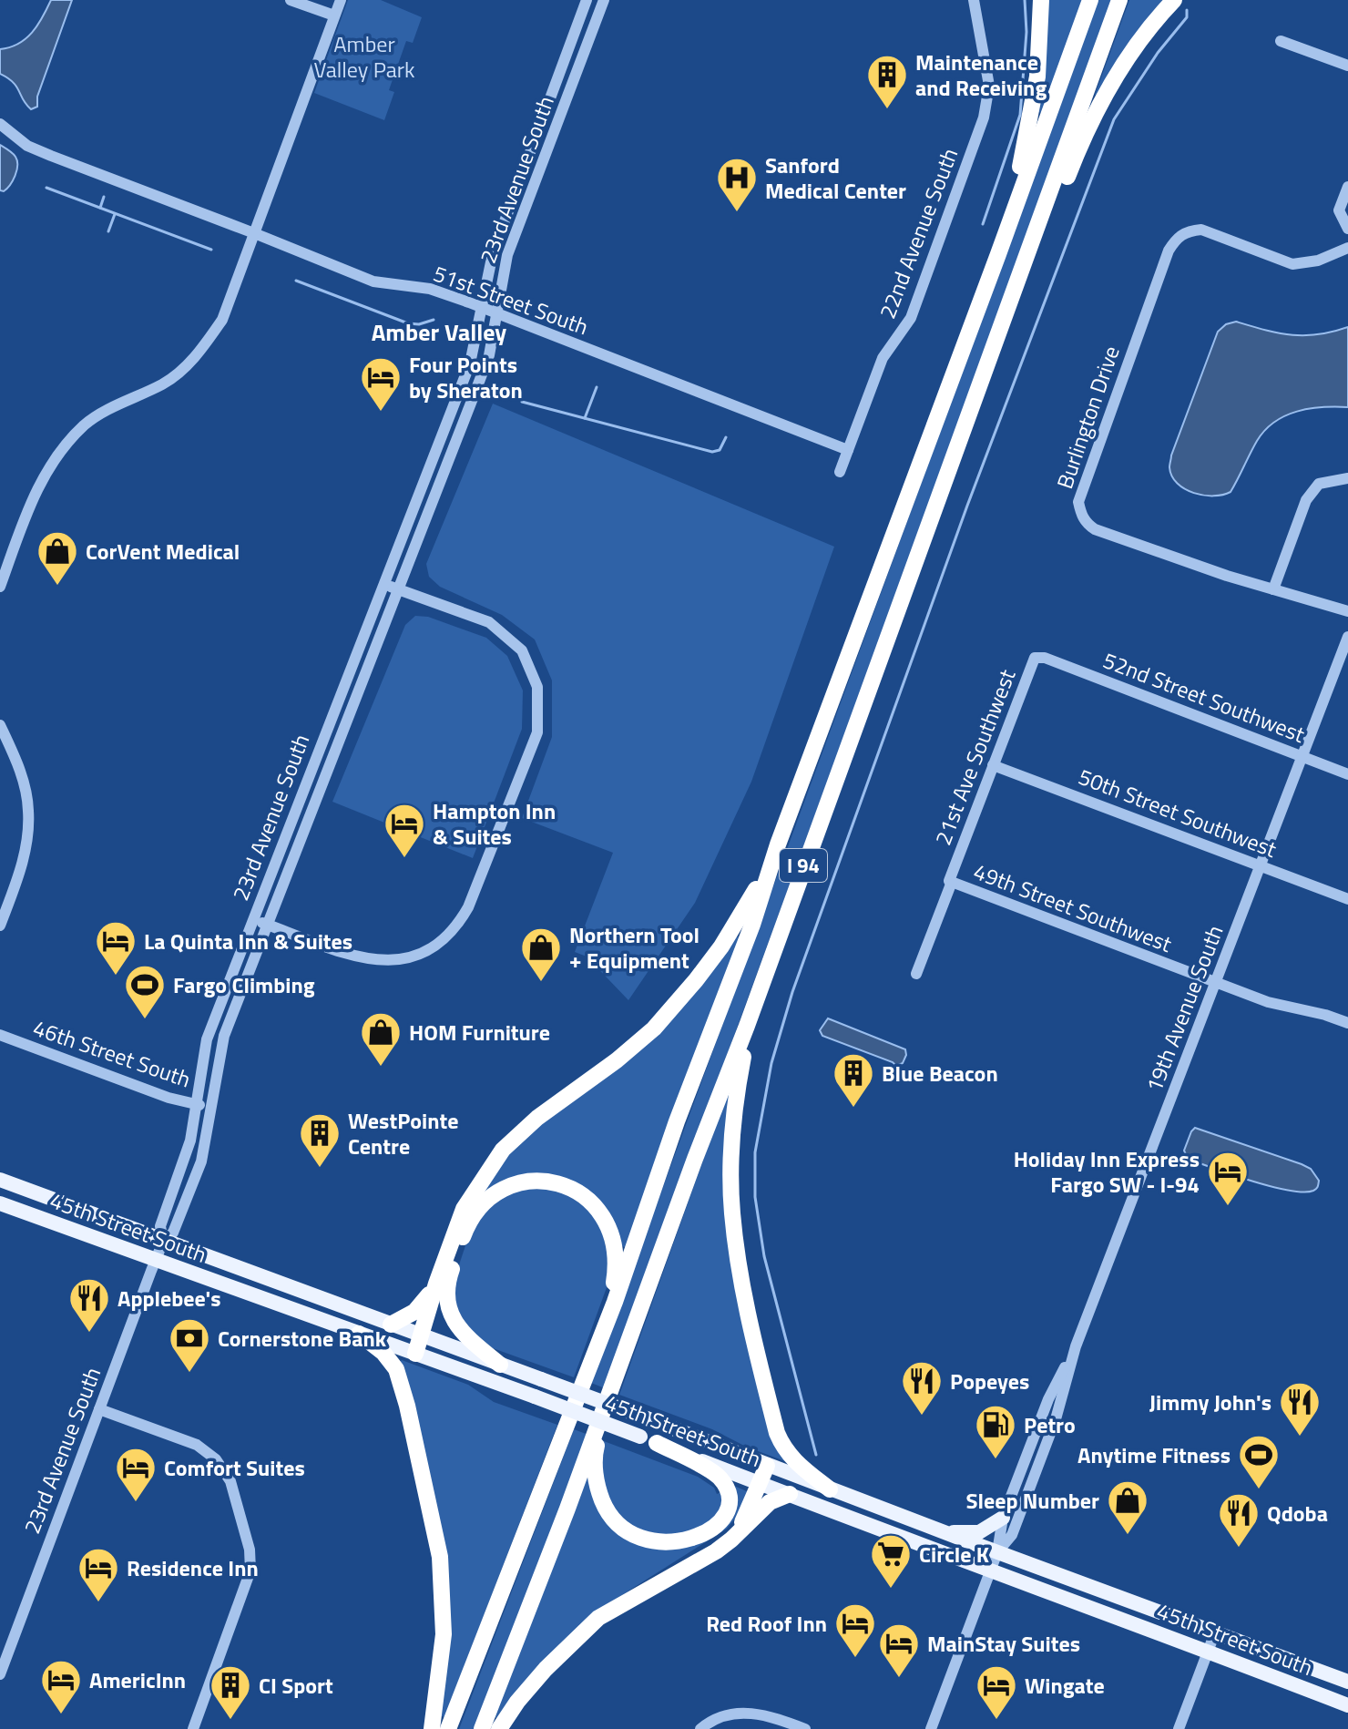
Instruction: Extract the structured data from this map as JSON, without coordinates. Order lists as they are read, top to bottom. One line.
{"streets":{"highway":["I 94"],"main road":["45th Street South"],"street":["23rd Avenue South","22nd Avenue South","51st Street South","Burlington Drive","52nd Street Southwest","21st Ave Southwest","50th Street Southwest","49th Street Southwest","19th Avenue South","46th Street South"]},"crossings":[["23rd Avenue South","51st Street South"],["23rd Avenue South","46th Street South"],["23rd Avenue South","45th Street South"],["22nd Avenue South","51st Street South"],["52nd Street Southwest","21st Ave Southwest"],["52nd Street Southwest","19th Avenue South"],["21st Ave Southwest","50th Street Southwest"],["21st Ave Southwest","49th Street Southwest"],["50th Street Southwest","19th Avenue South"],["49th Street Southwest","19th Avenue South"],["19th Avenue South","45th Street South"]],"districts":["Amber Valley"],"parks":["Amber Valley Park"],"places":{"building":["Maintenance and Receiving","Blue Beacon","WestPointe Centre","CI Sport"],"hospital":["Sanford Medical Center"],"hotel":["Four Points by Sheraton","Hampton Inn & Suites","La Quinta Inn & Suites","Holiday Inn Express Fargo SW - I-94","Comfort Suites","Residence Inn","Red Roof Inn","MainStay Suites","AmericInn","Wingate"],"shop":["CorVent Medical","Northern Tool + Equipment","HOM Furniture","Sleep Number"],"sports":["Fargo Climbing","Anytime Fitness"],"restaurant":["Applebee's","Popeyes","Jimmy John's","Qdoba"],"bank":["Cornerstone Bank"],"fuel station":["Petro"],"supermarket":["Circle K"]}}
